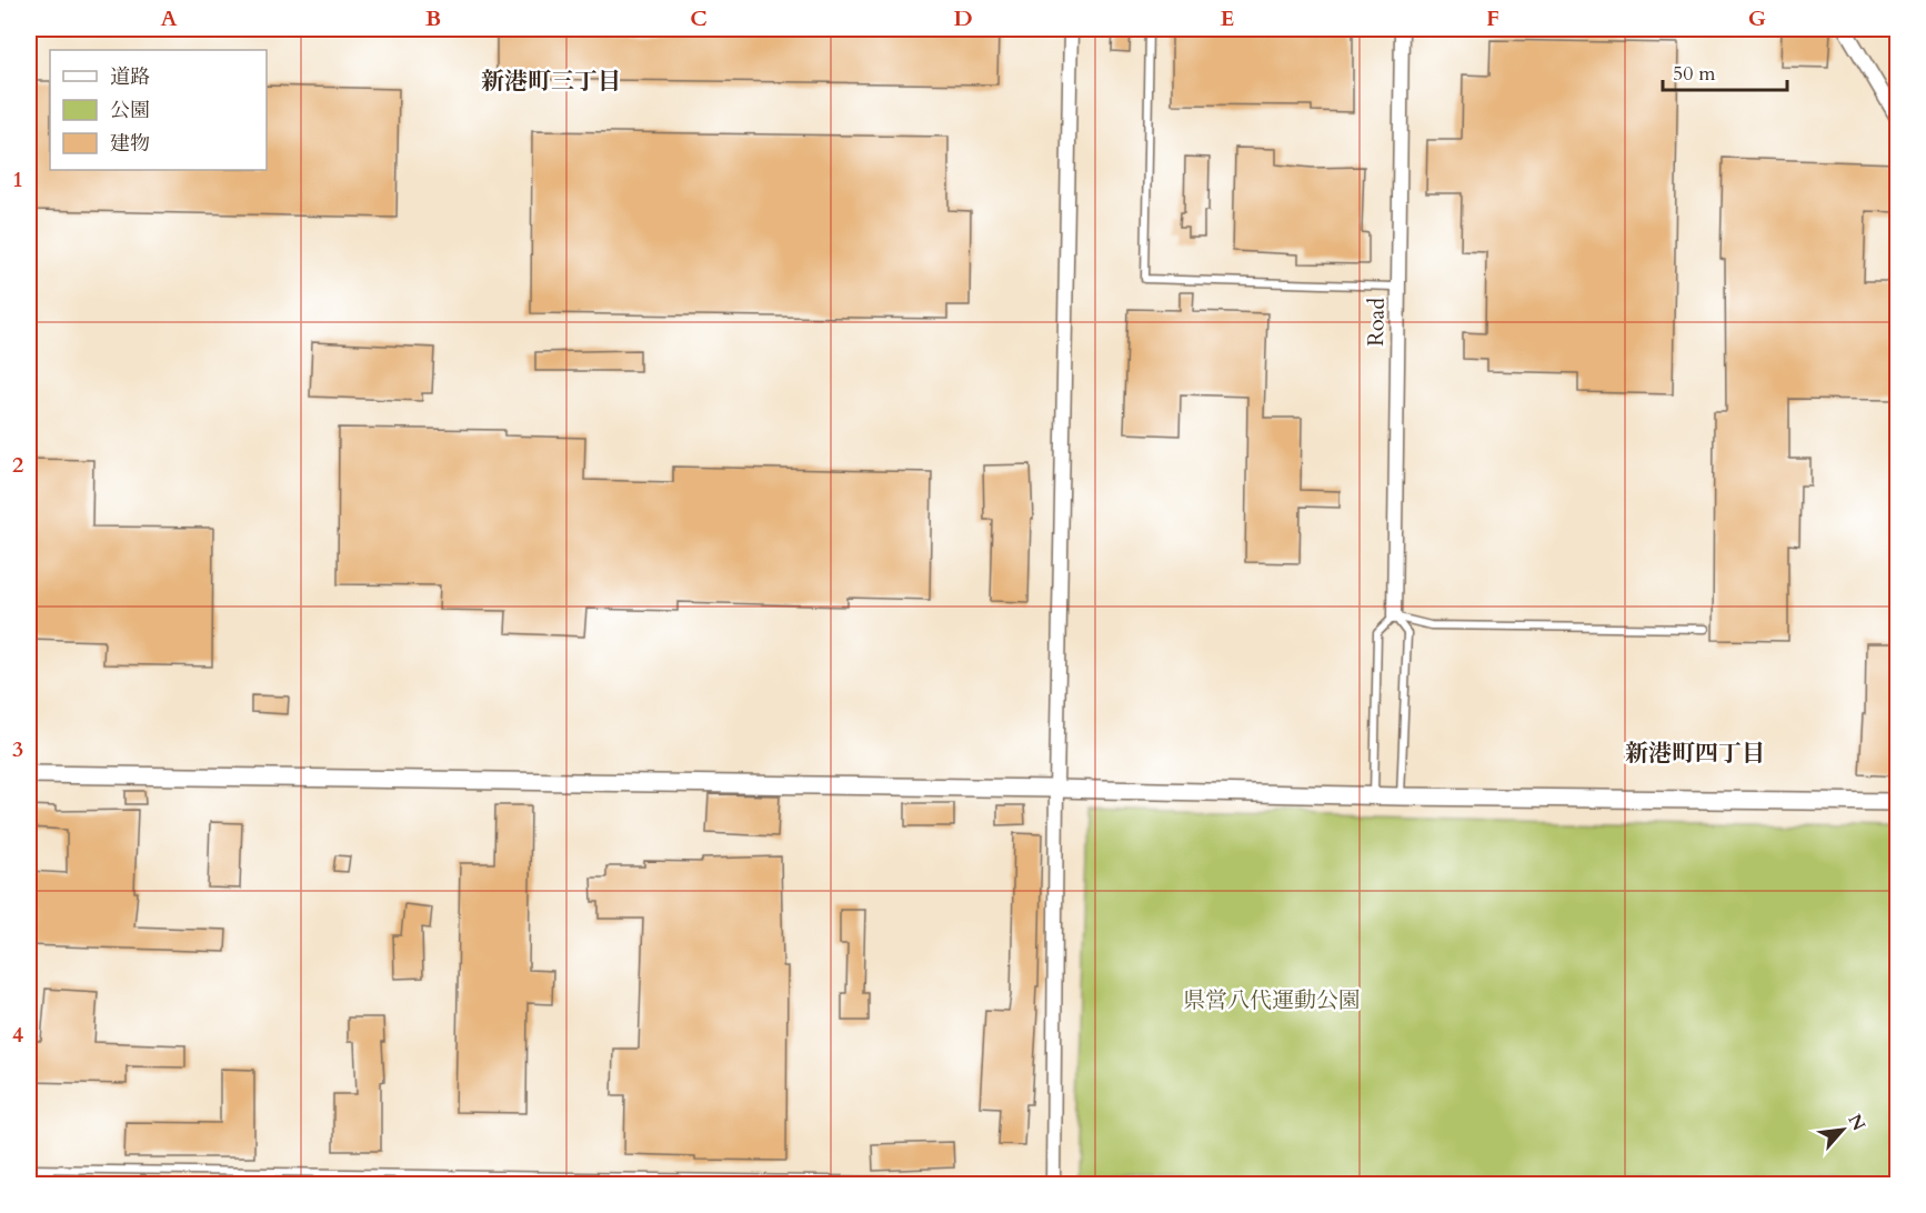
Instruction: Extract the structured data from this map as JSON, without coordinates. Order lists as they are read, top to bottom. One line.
{"streets":{"street":["Road"]},"districts":["新港町三丁目","新港町四丁目"],"parks":["県営八代運動公園"],"legend":["道路","公園","建物"],"scale_bar":"50 m","north":"top right","grid":{"columns":["A","B","C","D","E","F","G"],"rows":["1","2","3","4"]}}
